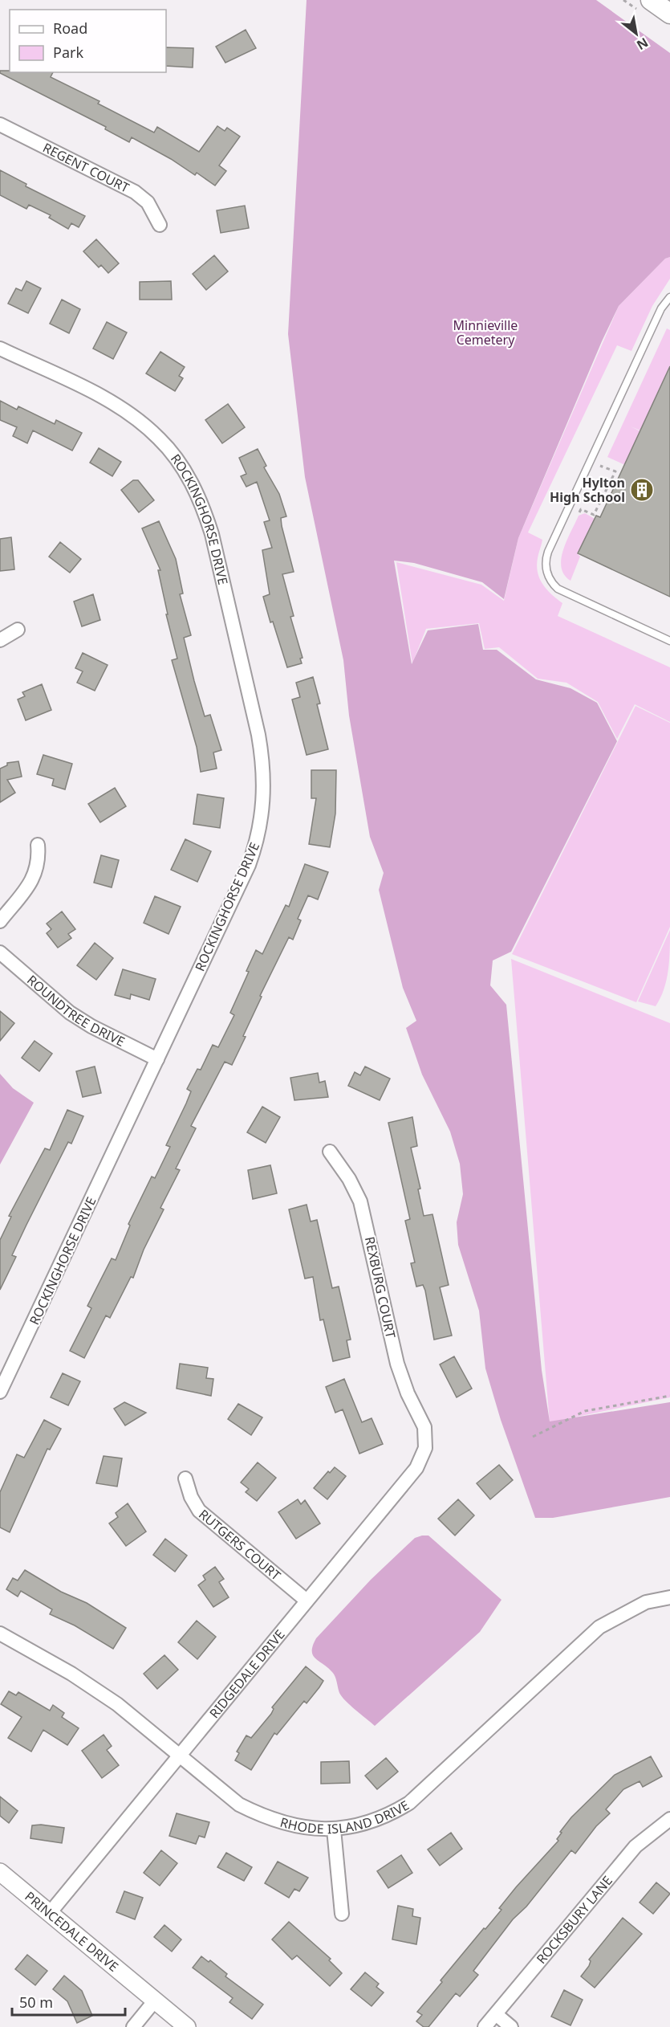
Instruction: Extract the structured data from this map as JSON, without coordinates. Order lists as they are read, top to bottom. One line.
{"streets":{"street":["REGENT COURT","ROCKINGHORSE DRIVE","ROUNDTREE DRIVE","REXBURG COURT","RUTGERS COURT","RIDGEDALE DRIVE","RHODE ISLAND DRIVE","ROCKSBURY LANE","PRINCEDALE DRIVE"]},"crossings":[["ROCKINGHORSE DRIVE","ROUNDTREE DRIVE"],["REXBURG COURT","RIDGEDALE DRIVE"],["RUTGERS COURT","RIDGEDALE DRIVE"],["RIDGEDALE DRIVE","RHODE ISLAND DRIVE"],["RIDGEDALE DRIVE","PRINCEDALE DRIVE"]],"parks":["Minnieville Cemetery"],"places":{"building":["Hylton High School"]},"legend":["Road","Park"],"scale_bar":"50 m","north":"bottom right"}
